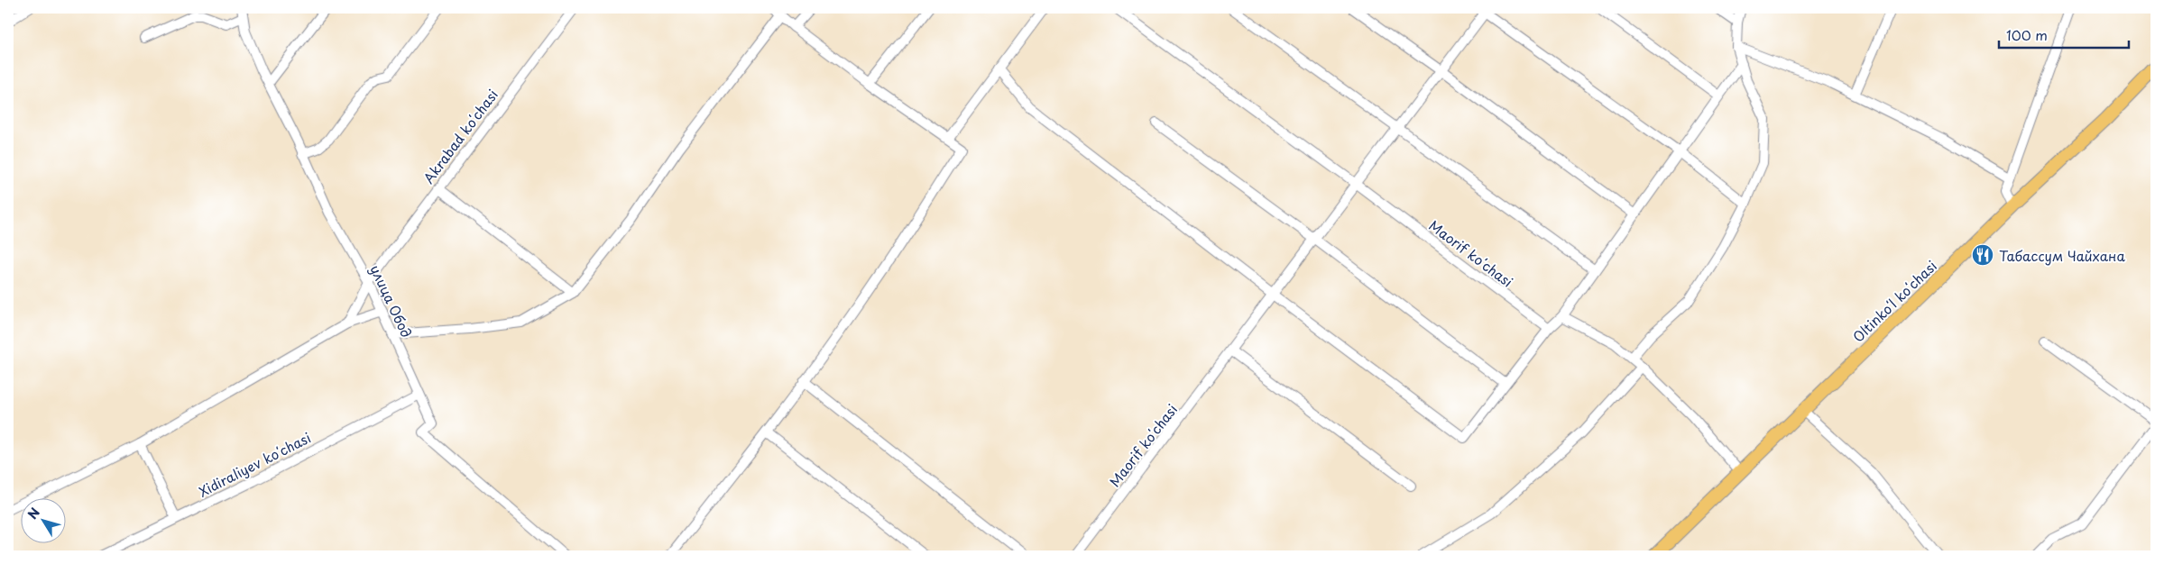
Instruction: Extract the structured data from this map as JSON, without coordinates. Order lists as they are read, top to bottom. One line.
{"streets":{"main road":["Oltinkoʻl koʻchasi"],"street":["Akrabad koʻchasi","Maorif koʻchasi","улица Обод","Xidiraliyev koʻchasi"]},"crossings":[["Akrabad koʻchasi","улица Обод"],["улица Обод","Xidiraliyev koʻchasi"]],"places":{"restaurant":["Табассум Чайхана"]},"scale_bar":"100 m","north":"top left"}
